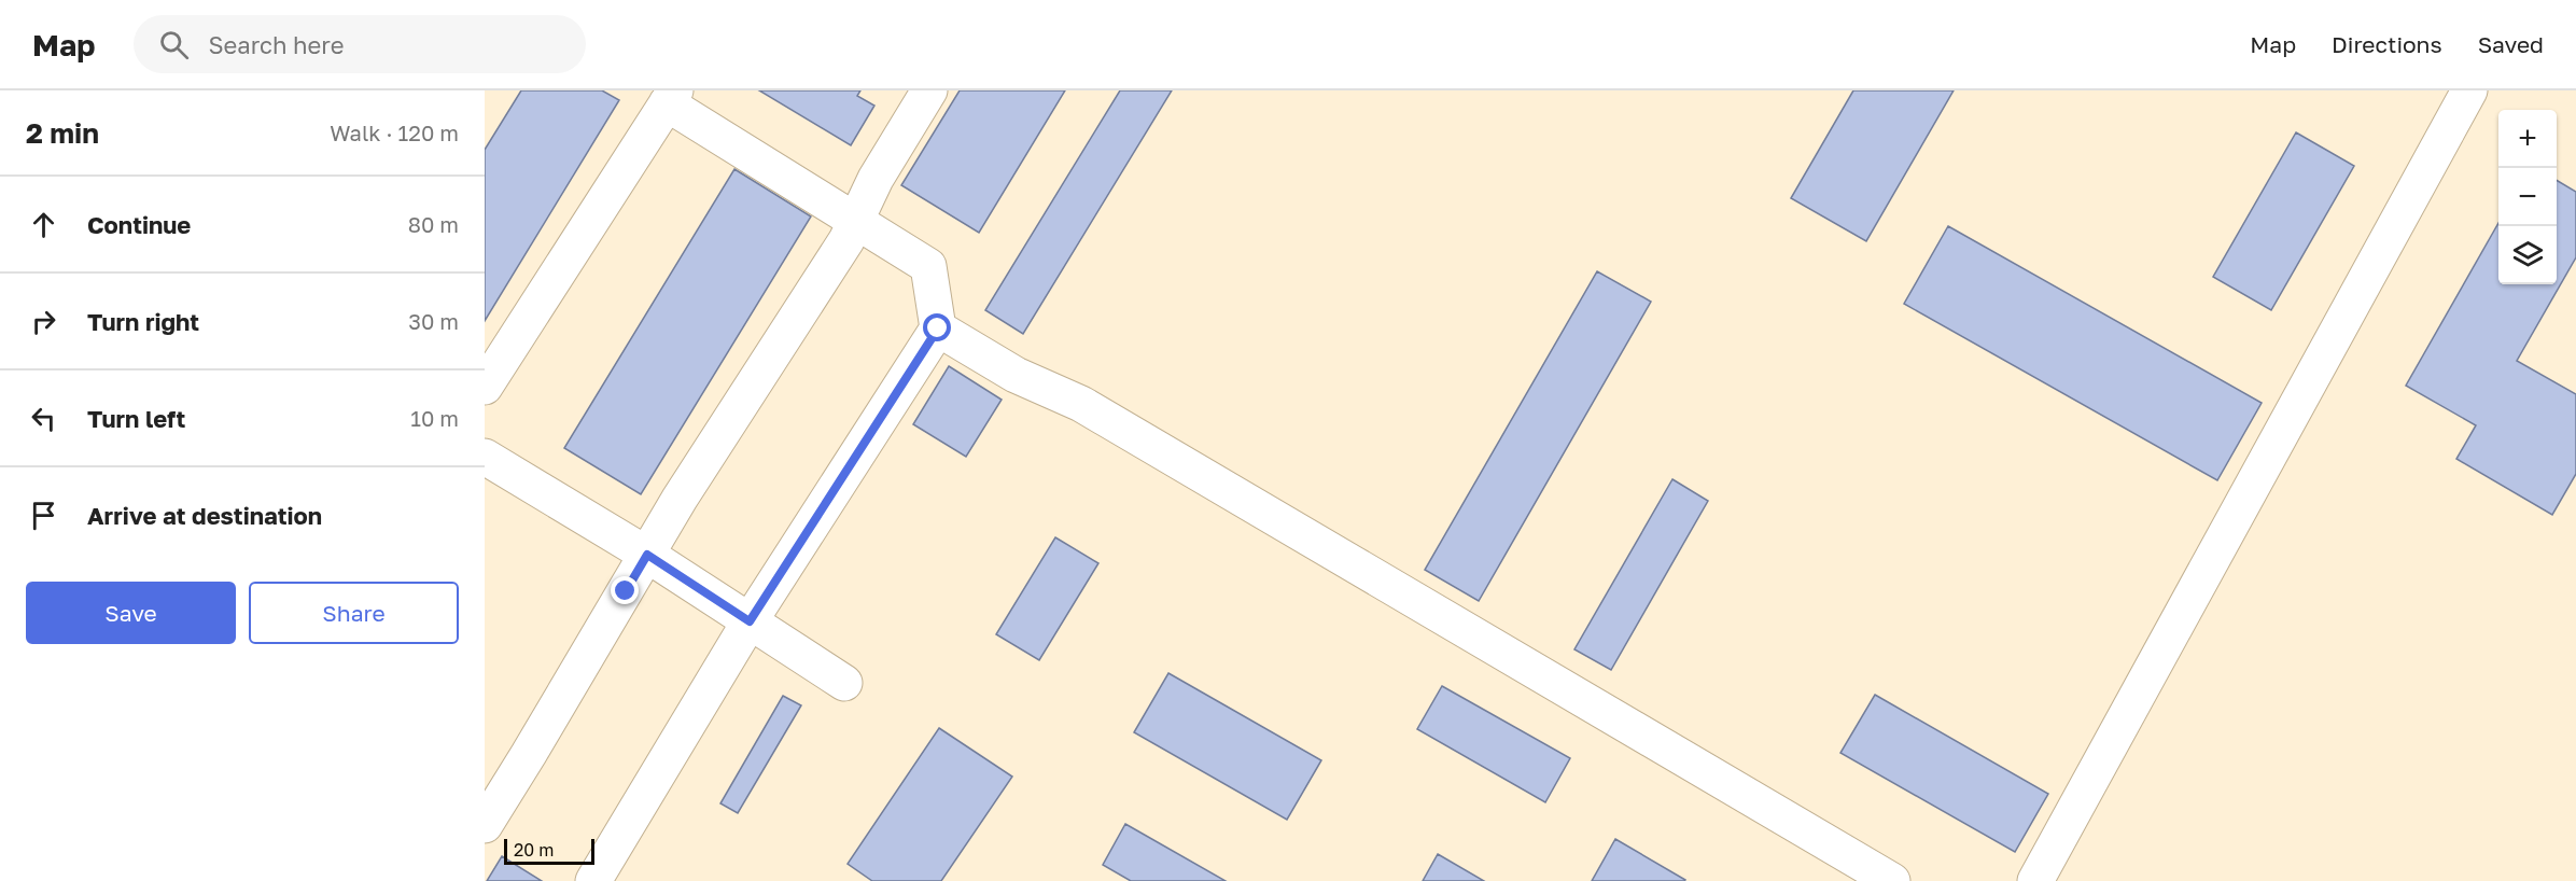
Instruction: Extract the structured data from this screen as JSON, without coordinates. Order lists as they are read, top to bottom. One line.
{"scale_bar":"20 m","page":{"header":"Map","search":"Search here","nav":["Map","Directions","Saved"],"heading":["2 min","Walk · 120 m"],"map_buttons":["+","−"],"list":[["Continue","80 m"],["Turn right","30 m"],["Turn left","10 m"],"Arrive at destination"],"buttons":["Save","Share"],"scale":"20 m"}}
